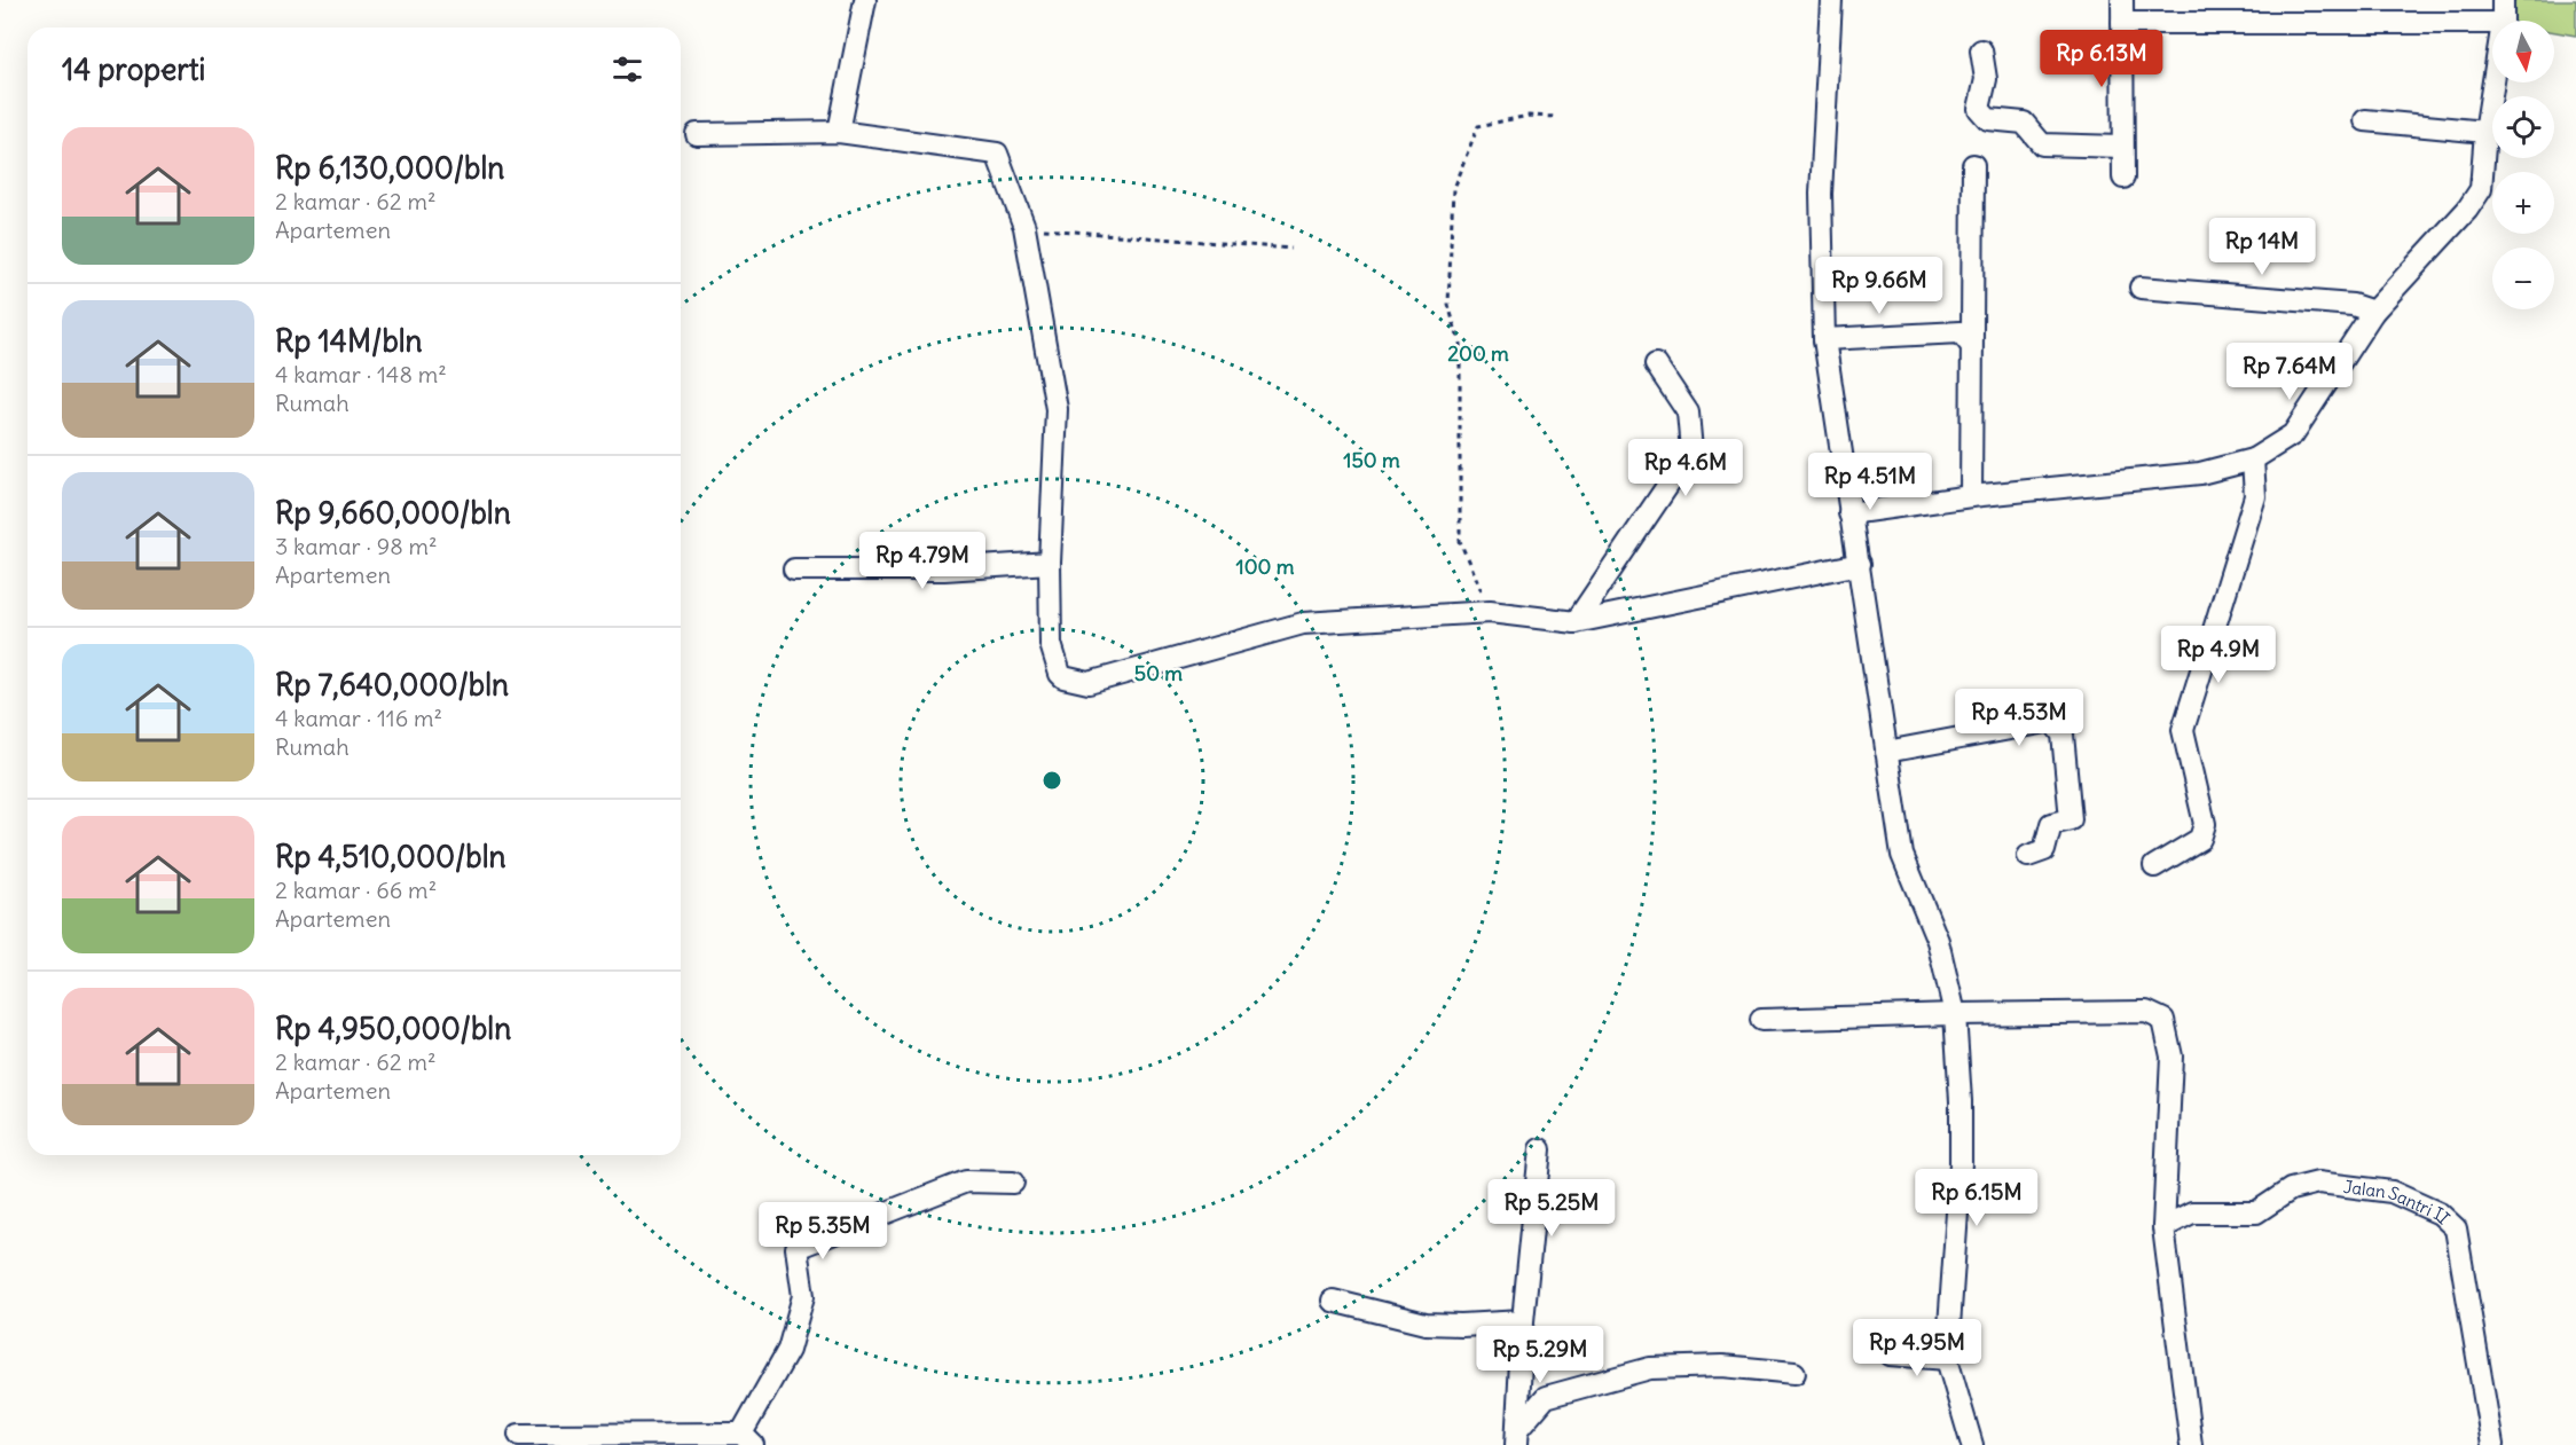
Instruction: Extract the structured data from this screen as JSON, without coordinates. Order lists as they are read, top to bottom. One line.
{"streets":{"street":["Jalan Santri II"]},"north":"bottom","page":{"map_buttons":["+","−"],"heading":"14 properti","price":["Rp 6.13M","Rp 14M","Rp 9.66M","Rp 7.64M","Rp 4.6M","Rp 4.51M","Rp 4.79M","Rp 4.9M","Rp 4.53M","Rp 6.15M","Rp 5.25M","Rp 5.35M","Rp 4.95M","Rp 5.29M"],"list":[{"name":"Rp 6,130,000/bln","note":"2 kamar · 62 m² · Apartemen"},{"name":"Rp 14M/bln","note":"4 kamar · 148 m² · Rumah"},{"name":"Rp 9,660,000/bln","note":"3 kamar · 98 m² · Apartemen"},{"name":"Rp 7,640,000/bln","note":"4 kamar · 116 m² · Rumah"},{"name":"Rp 4,510,000/bln","note":"2 kamar · 66 m² · Apartemen"},{"name":"Rp 4,950,000/bln","note":"2 kamar · 62 m² · Apartemen"}]},"rings":["200 m","150 m","100 m","50 m"]}
